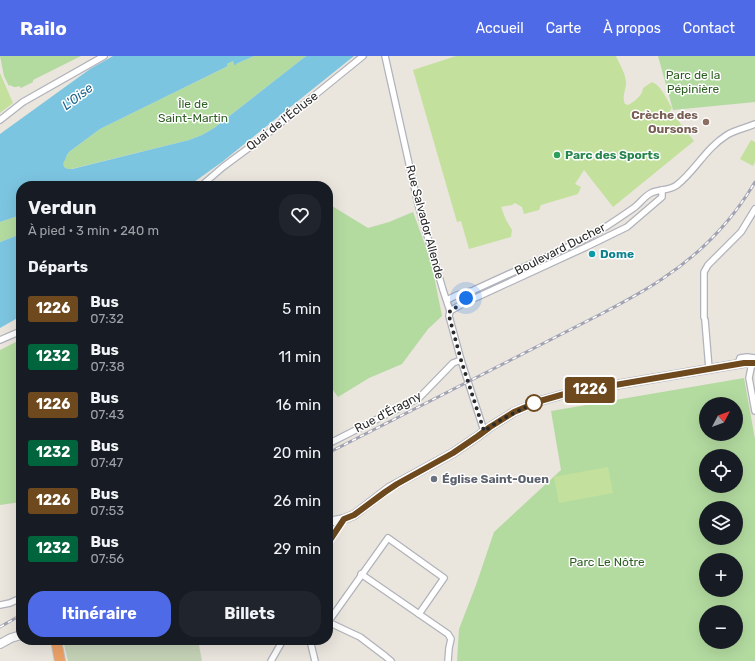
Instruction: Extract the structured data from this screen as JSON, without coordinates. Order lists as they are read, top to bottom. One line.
{"streets":{"street":["Quai de l'Écluse","Rue Salvador Allende","Boulevard Ducher","Rue d'Éragny"]},"crossings":[["Rue Salvador Allende","Boulevard Ducher"],["Rue Salvador Allende","Rue d'Éragny"]],"water":["L'Oise"],"parks":["Parc de la Pépinière","Île de Saint-Martin","Parc Le Nôtre"],"places":["Crèche des Oursons","Parc des Sports","Dome","Église Saint-Ouen"],"lines":["bus line 1226"],"north":"top right","page":{"header":"Railo","nav":["Accueil","Carte","À propos","Contact"],"on_map":"1226","heading":[["Verdun","À pied · 3 min · 240 m"],"Départs"],"list":[{"mark":"1226","name":"Bus","note":"07:32","value":"5 min"},{"mark":"1232","name":"Bus","note":"07:38","value":"11 min"},{"mark":"1226","name":"Bus","note":"07:43","value":"16 min"},{"mark":"1232","name":"Bus","note":"07:47","value":"20 min"},{"mark":"1226","name":"Bus","note":"07:53","value":"26 min"},{"mark":"1232","name":"Bus","note":"07:56","value":"29 min"}],"map_buttons":["+","−"],"buttons":["Itinéraire","Billets"]}}
